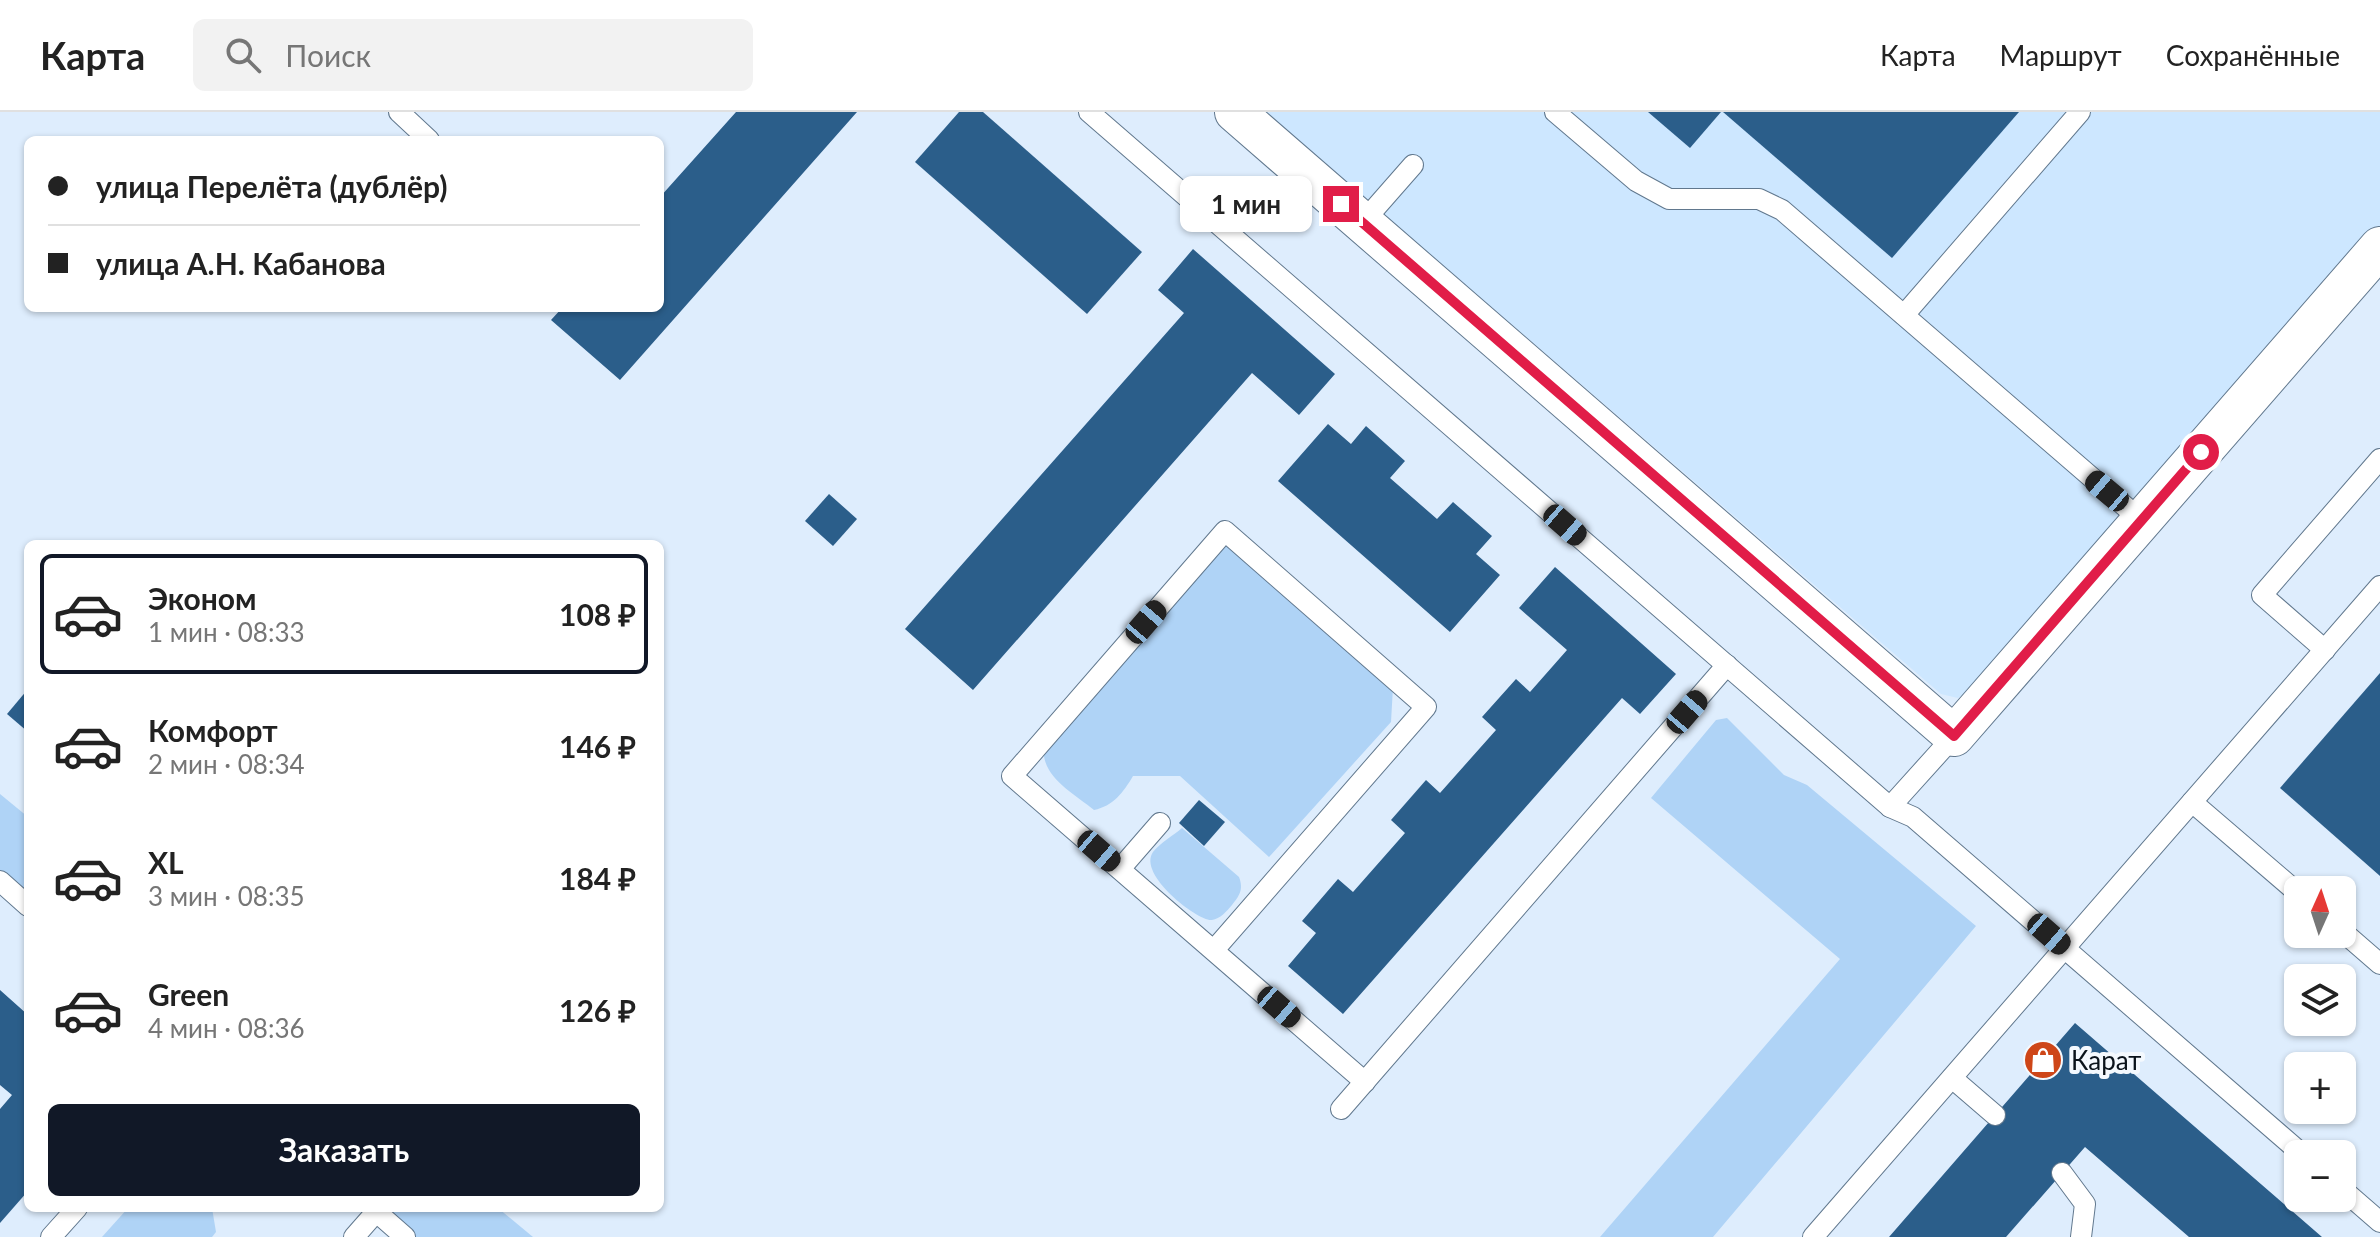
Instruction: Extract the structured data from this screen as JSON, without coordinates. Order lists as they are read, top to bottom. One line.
{"places":{"shop":["Карат"]},"north":"top","page":{"header":"Карта","search":"Поиск","nav":["Карта","Маршрут","Сохранённые"],"banner":["улица Перелёта (дублёр)","улица А.Н. Кабанова"],"bubble":"1 мин","list":[{"name":"Эконом","note":"1 мин · 08:33","value":"108 ₽"},{"name":"Комфорт","note":"2 мин · 08:34","value":"146 ₽"},{"name":"XL","note":"3 мин · 08:35","value":"184 ₽"},{"name":"Green","note":"4 мин · 08:36","value":"126 ₽"}],"map_buttons":["+","−"],"buttons":"Заказать"}}
